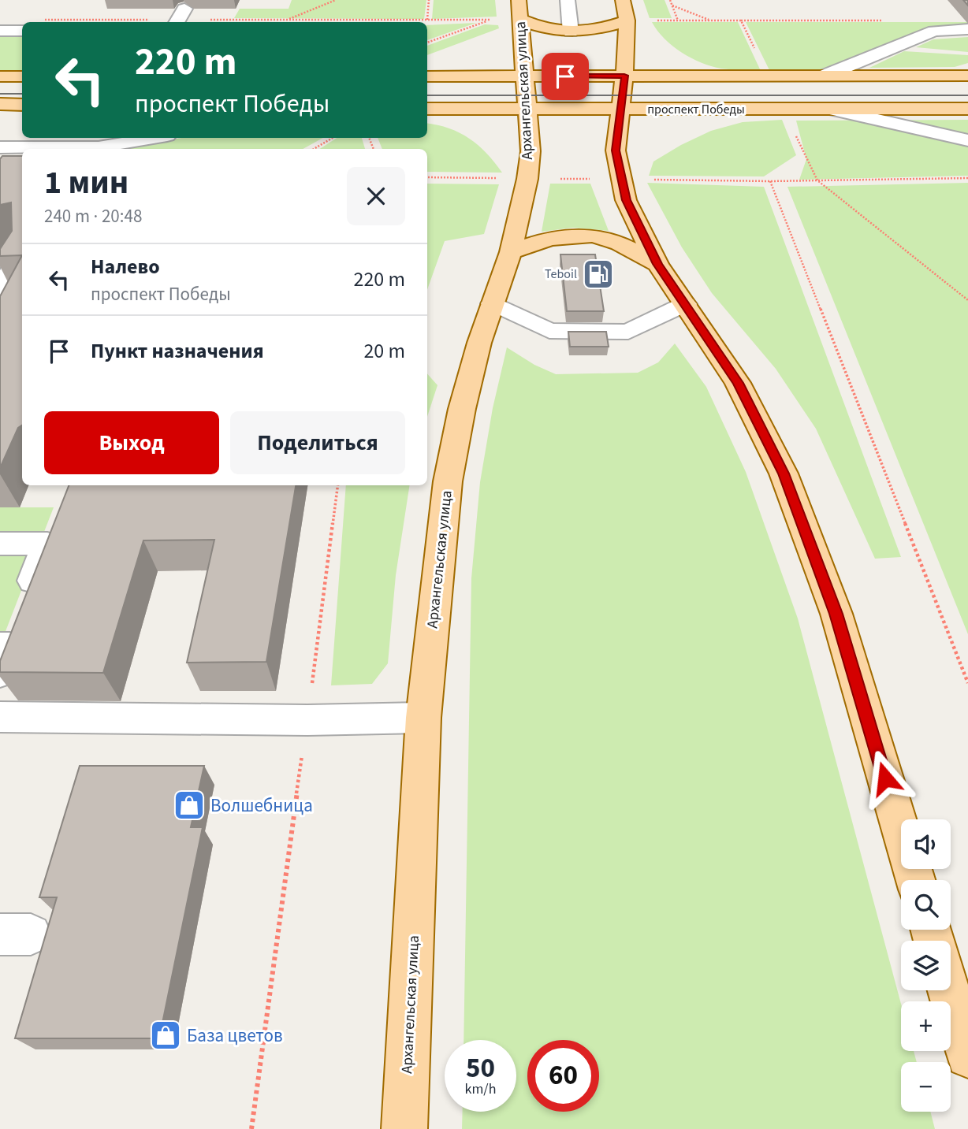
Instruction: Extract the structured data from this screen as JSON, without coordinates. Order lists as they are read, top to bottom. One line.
{"streets":{"main road":["Архангельская улица","проспект Победы"]},"crossings":[["Архангельская улица","проспект Победы"]],"places":{"fuel station":["Teboil"],"shop":["Волшебница","База цветов"]},"page":{"turn":["220 m","проспект Победы"],"heading":["1 мин","240 m · 20:48"],"list":[{"name":"Налево","note":"проспект Победы","value":"220 m"},{"name":"Пункт назначения","value":"20 m"}],"buttons":["Выход","Поделиться"],"map_buttons":["+","−"],"speed":"50 km/h","limit":"60"}}
